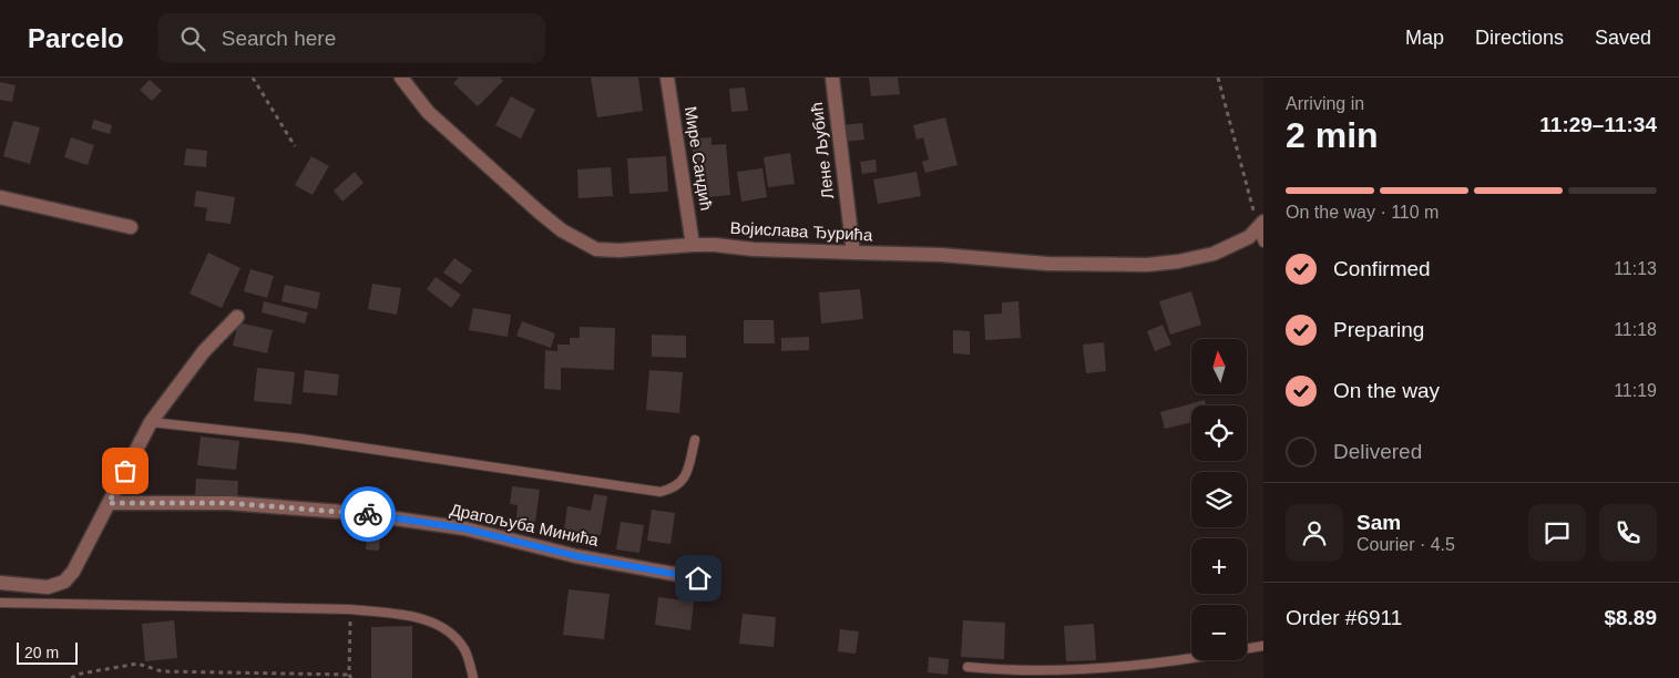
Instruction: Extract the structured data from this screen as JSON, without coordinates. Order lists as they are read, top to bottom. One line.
{"streets":{"street":["Лене Љубић","Мире Сандић","Војислава Ђурића","Драгољуба Минића"]},"crossings":[["Лене Љубић","Војислава Ђурића"],["Мире Сандић","Војислава Ђурића"]],"scale_bar":"20 m","north":"top","page":{"header":"Parcelo","search":"Search here","nav":["Map","Directions","Saved"],"heading":["2 min","Arriving in","11:29–11:34"],"panel":["Sam","Courier · 4.5","Order #6911","$8.89"],"bar":"On the way · 110 m","list":[["Confirmed","11:13"],["Preparing","11:18"],["On the way","11:19"],"Delivered"],"map_buttons":["+","−"],"scale":"20 m"}}
